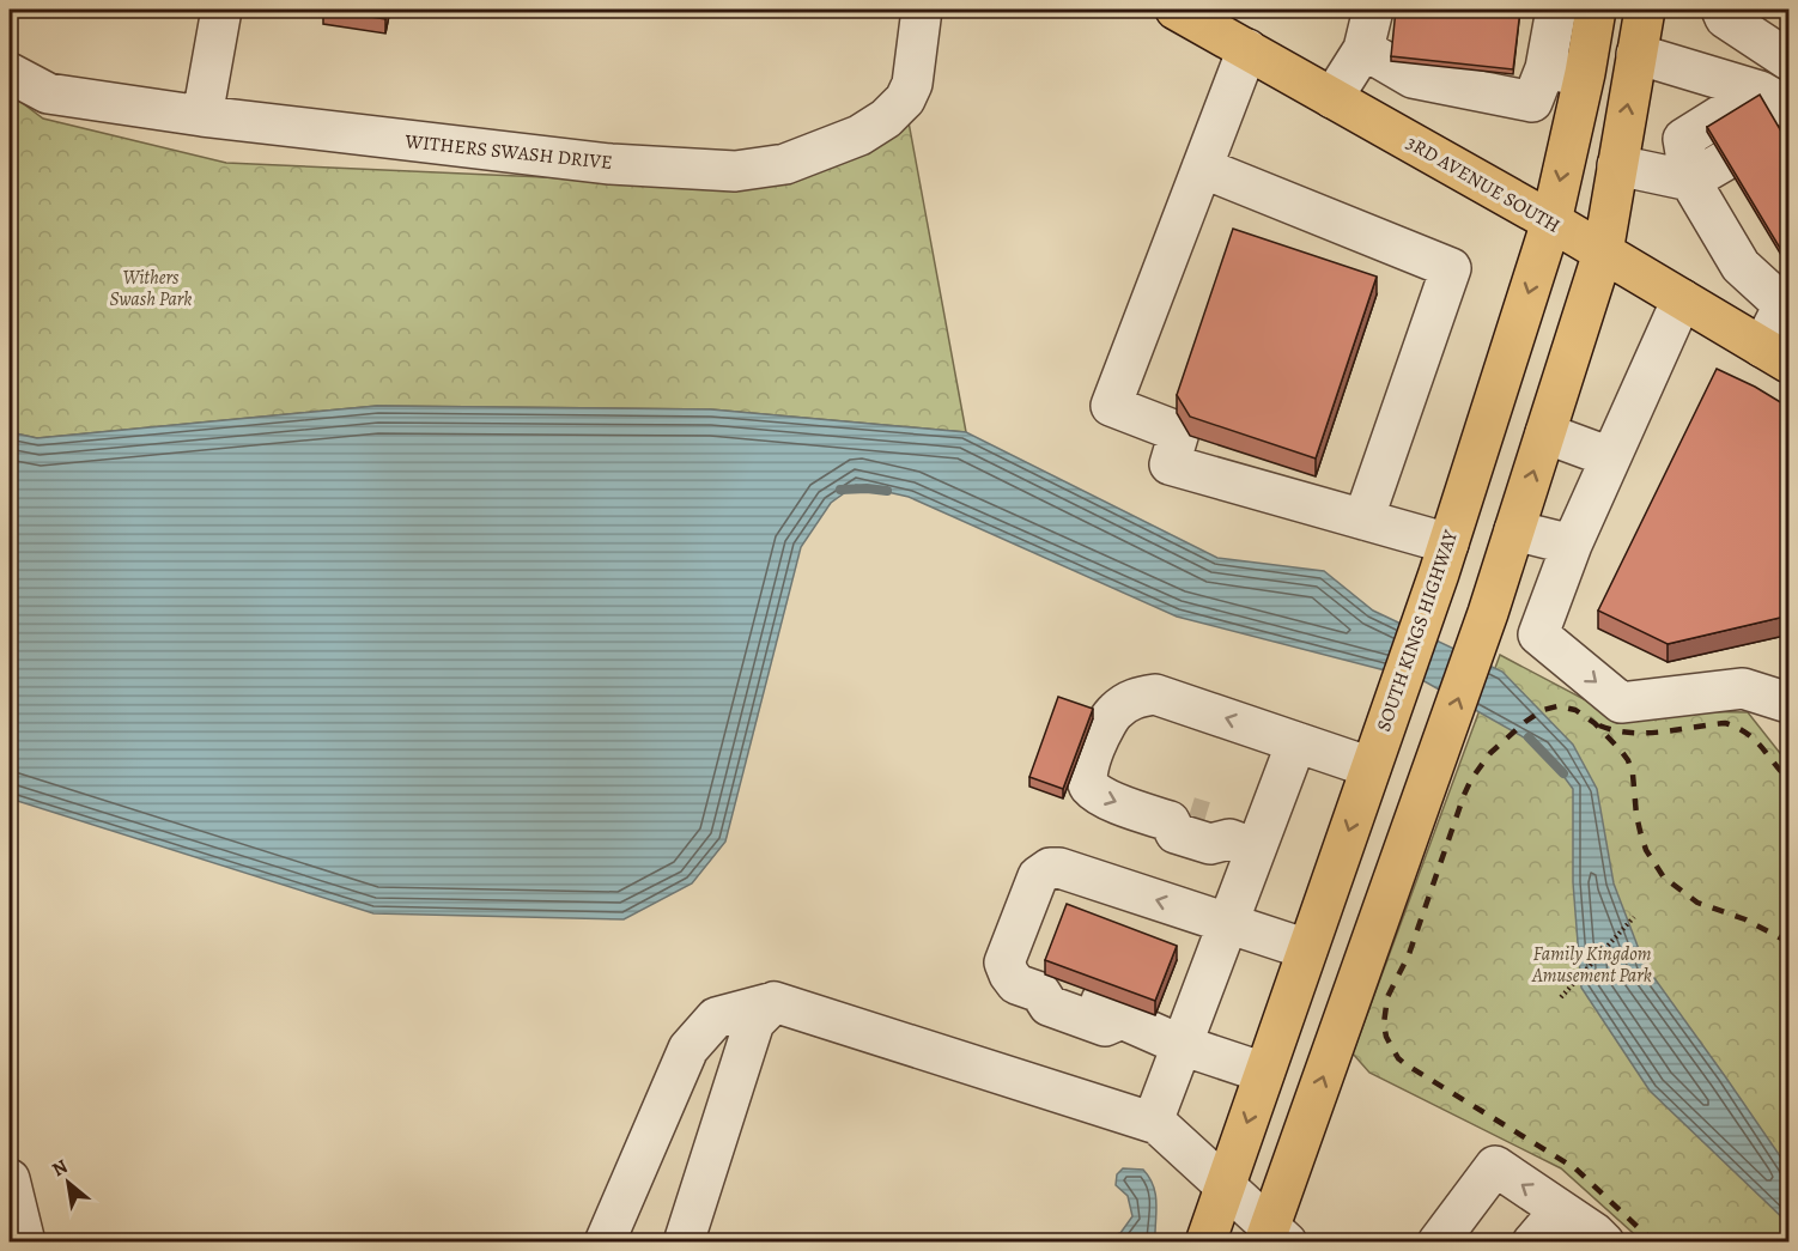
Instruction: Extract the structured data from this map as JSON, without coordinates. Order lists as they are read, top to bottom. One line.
{"streets":{"main road":["3RD AVENUE SOUTH","SOUTH KINGS HIGHWAY"],"street":["WITHERS SWASH DRIVE"]},"crossings":[["3RD AVENUE SOUTH","SOUTH KINGS HIGHWAY"]],"parks":["Withers Swash Park","Family Kingdom Amusement Park"],"north":"top left"}
